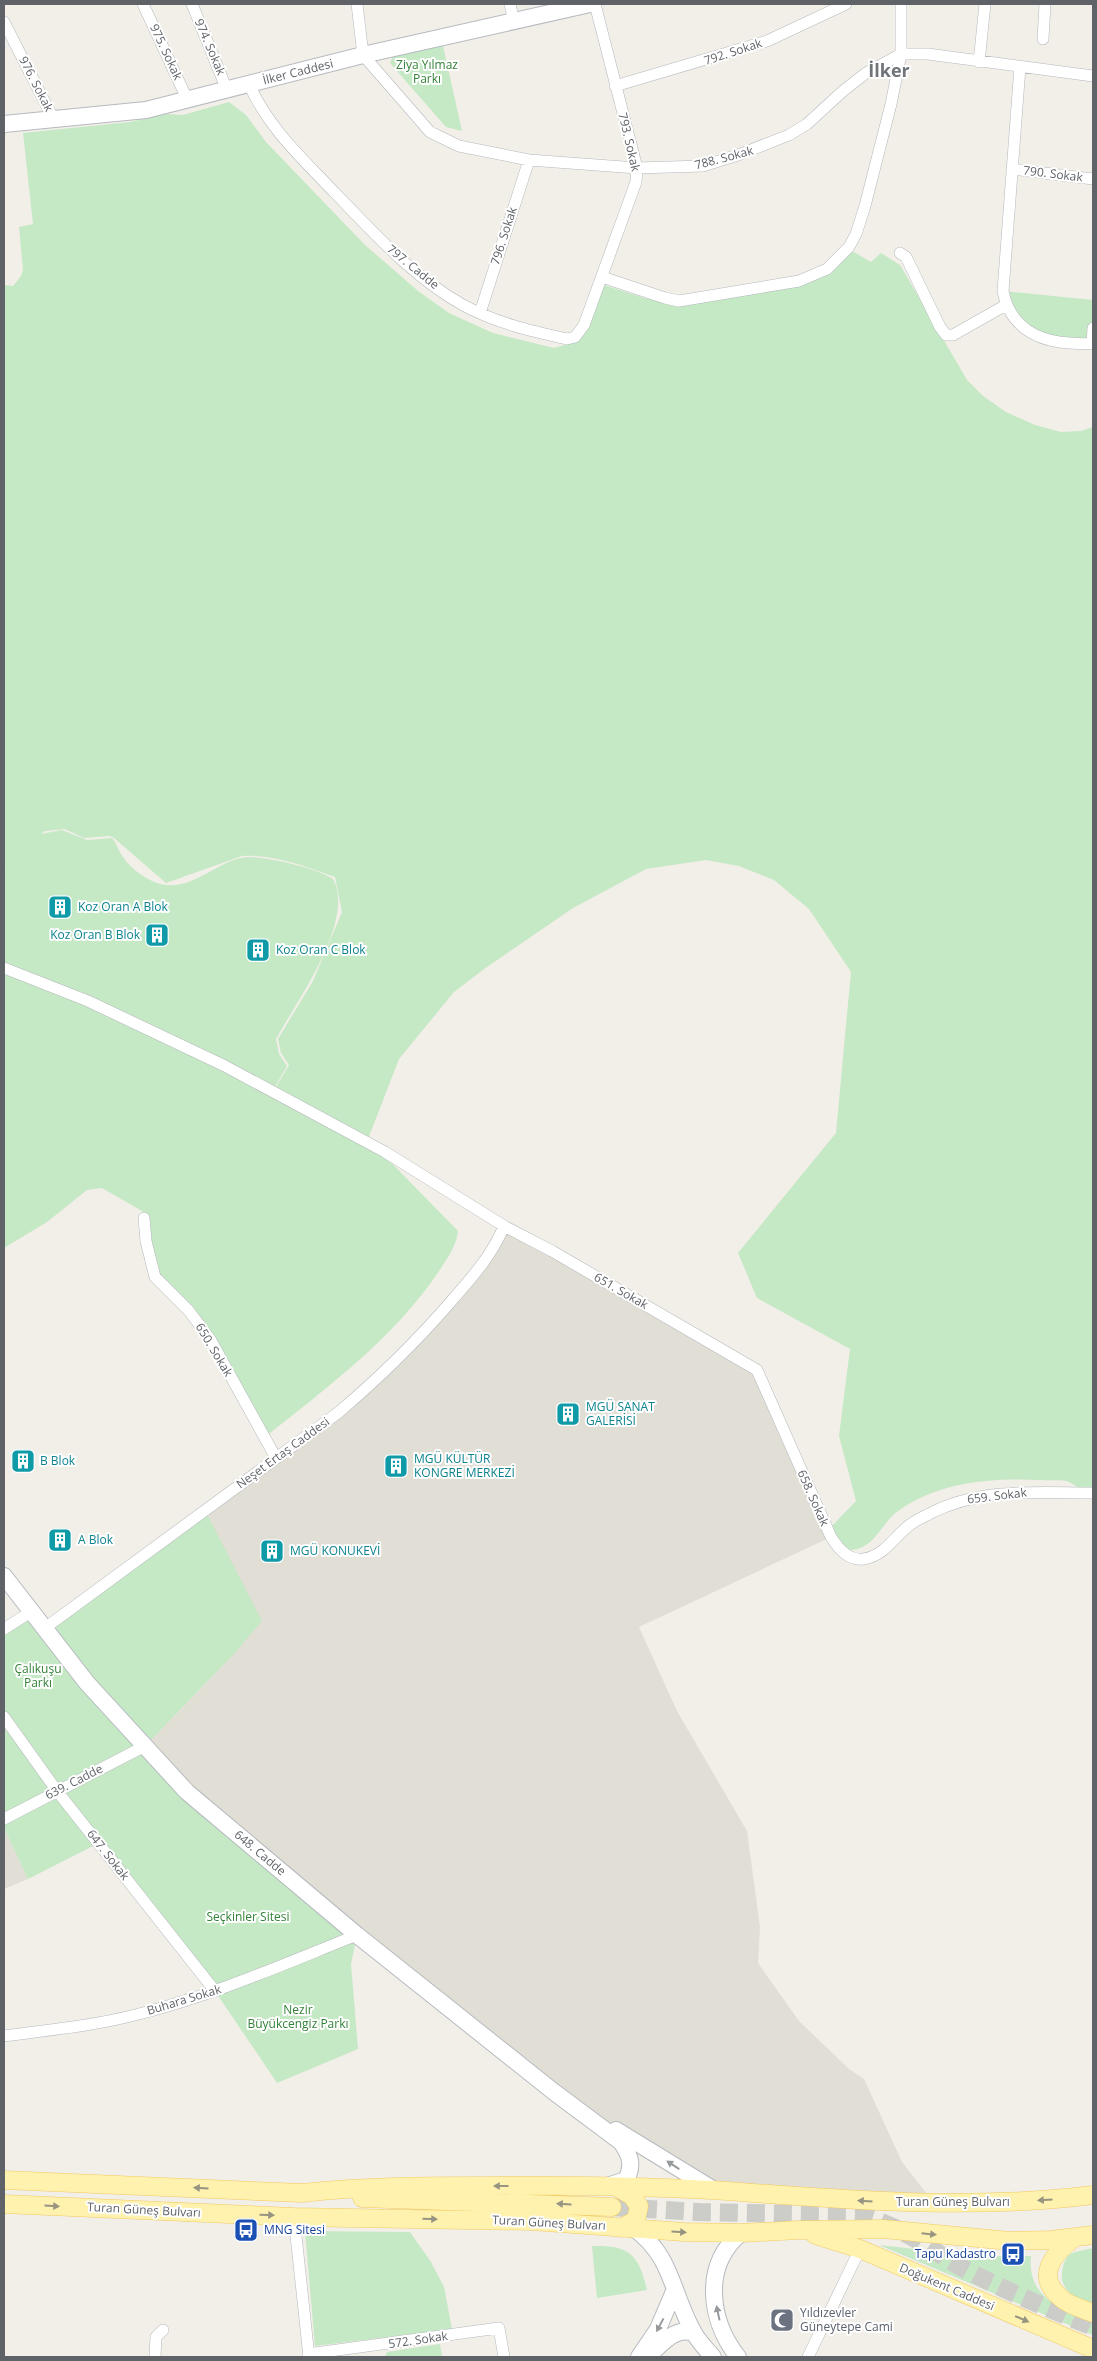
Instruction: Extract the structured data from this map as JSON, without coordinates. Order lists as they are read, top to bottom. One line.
{"streets":{"main road":["Turan Güneş Bulvarı","Doğukent Caddesi"],"street":["974. Sokak","975. Sokak","792. Sokak","İlker Caddesi","976. Sokak","793. Sokak","788. Sokak","790. Sokak","796. Sokak","797. Cadde","651. Sokak","650. Sokak","Neşet Ertaş Caddesi","659. Sokak","658. Sokak","639. Cadde","648. Cadde","647. Sokak","Buhara Sokak","572. Sokak"]},"crossings":[["974. Sokak","İlker Caddesi"],["975. Sokak","İlker Caddesi"],["792. Sokak","793. Sokak"],["İlker Caddesi","976. Sokak"],["İlker Caddesi","788. Sokak"],["İlker Caddesi","797. Cadde"],["793. Sokak","788. Sokak"],["793. Sokak","797. Cadde"],["788. Sokak","796. Sokak"],["796. Sokak","797. Cadde"],["651. Sokak","Neşet Ertaş Caddesi"],["651. Sokak","658. Sokak"],["650. Sokak","Neşet Ertaş Caddesi"],["Neşet Ertaş Caddesi","648. Cadde"],["659. Sokak","658. Sokak"],["639. Cadde","648. Cadde"],["639. Cadde","647. Sokak"],["648. Cadde","Buhara Sokak"],["647. Sokak","Buhara Sokak"],["Turan Güneş Bulvarı","Doğukent Caddesi"]],"one_way":["Doğukent Caddesi"],"districts":["İlker"],"parks":["Ziya Yılmaz Parkı","Çalıkuşu Parkı","Seçkinler Sitesi","Nezir Büyükcengiz Parkı"],"places":{"building":["Koz Oran A Blok","Koz Oran B Blok","Koz Oran C Blok","MGÜ SANAT GALERİSİ","B Blok","MGÜ KÜLTÜR KONGRE MERKEZİ","A Blok","MGÜ KONUKEVİ"],"bus stop":["MNG Sitesi","Tapu Kadastro"],"mosque":["Yıldızevler Güneytepe Cami"]}}
